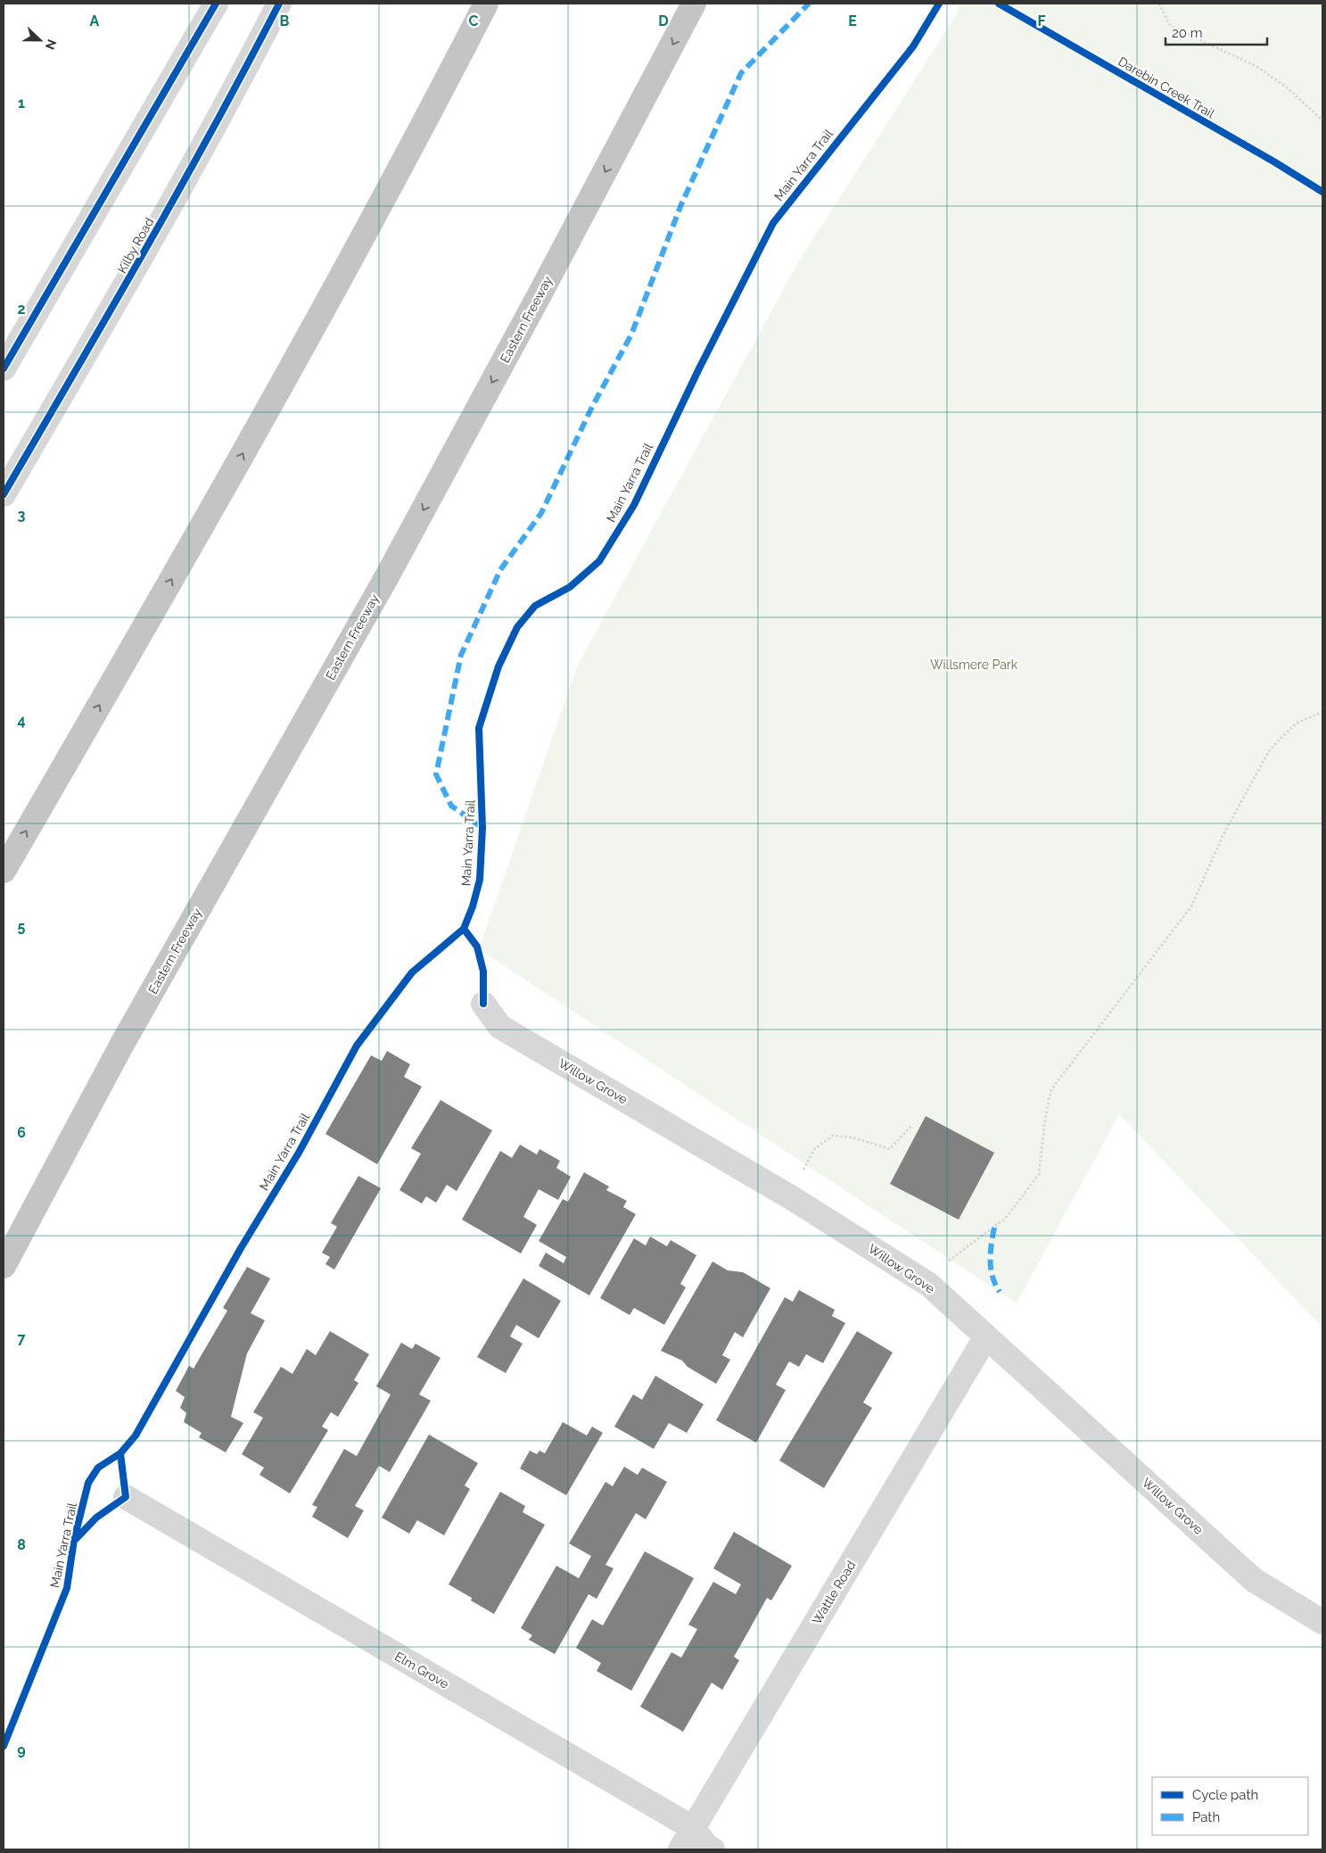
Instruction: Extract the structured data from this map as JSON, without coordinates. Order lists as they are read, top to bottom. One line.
{"streets":{"highway":["Eastern Freeway"],"street":["Kilby Road","Willow Grove","Wattle Road","Elm Grove"],"cycle path":["Darebin Creek Trail","Main Yarra Trail"]},"crossings":[["Willow Grove","Wattle Road"],["Wattle Road","Elm Grove"]],"parks":["Willsmere Park"],"legend":["Cycle path","Path"],"scale_bar":"20 m","north":"right","grid":{"columns":["A","B","C","D","E","F"],"rows":["1","2","3","4","5","6","7","8","9"]}}
